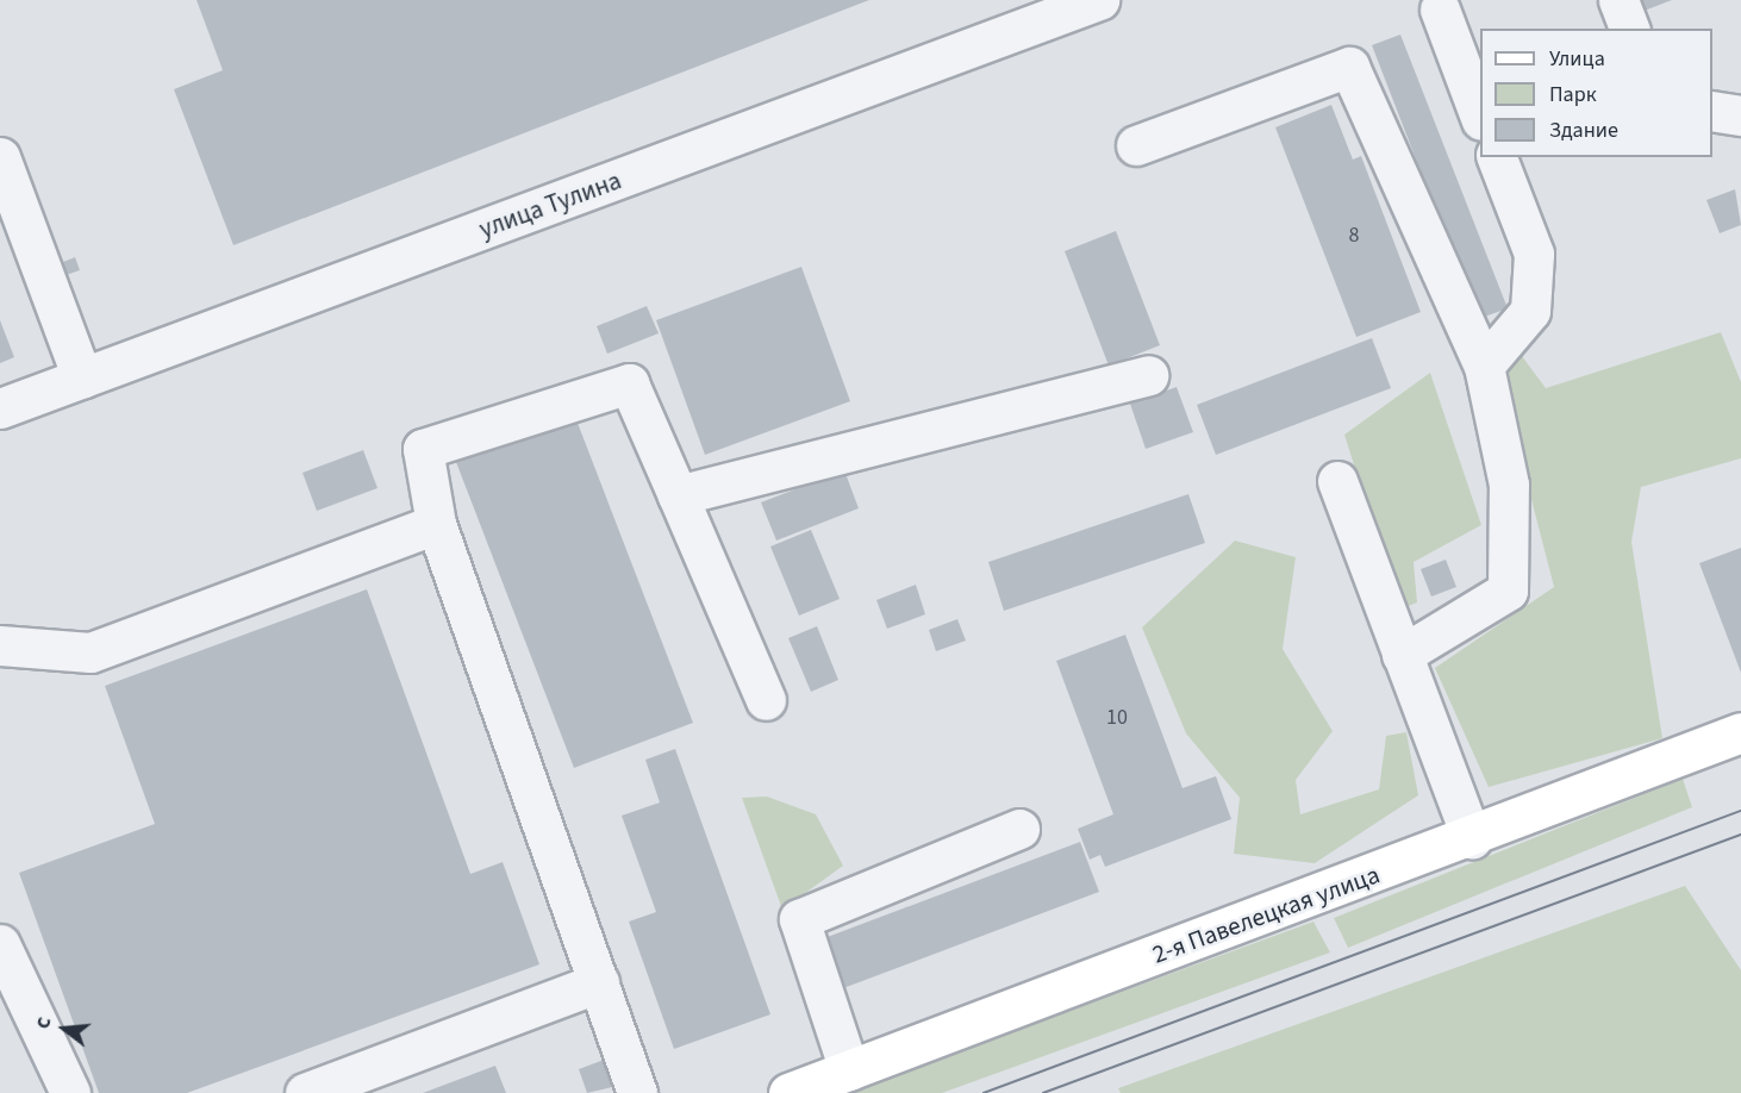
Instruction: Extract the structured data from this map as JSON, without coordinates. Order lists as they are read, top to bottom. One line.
{"streets":{"main road":["2-я Павелецкая улица"],"street":["улица Тулина"]},"house_numbers":["8","10"],"legend":["Улица","Парк","Здание"],"north":"left"}
